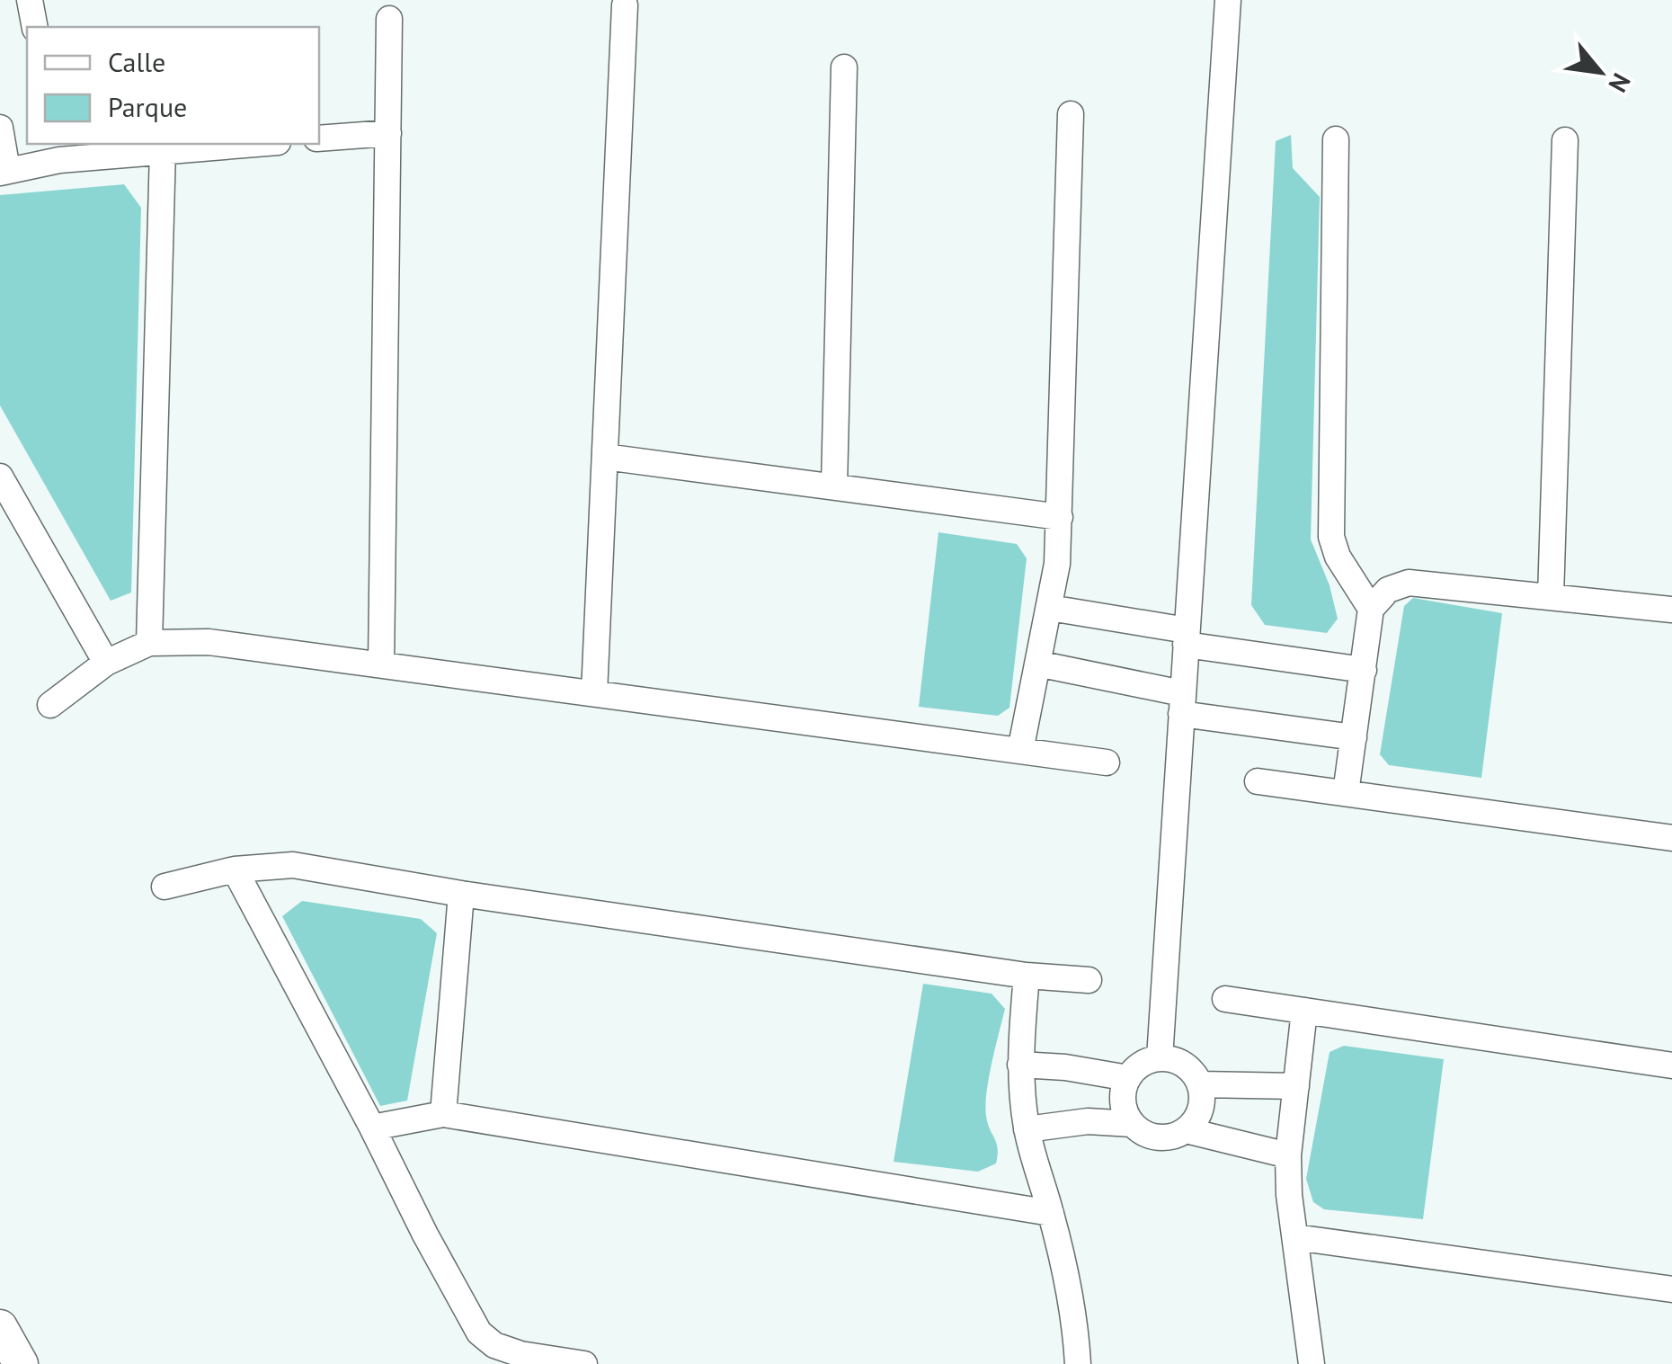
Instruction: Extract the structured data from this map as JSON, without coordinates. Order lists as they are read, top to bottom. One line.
{"legend":["Calle","Parque"],"north":"bottom right"}
